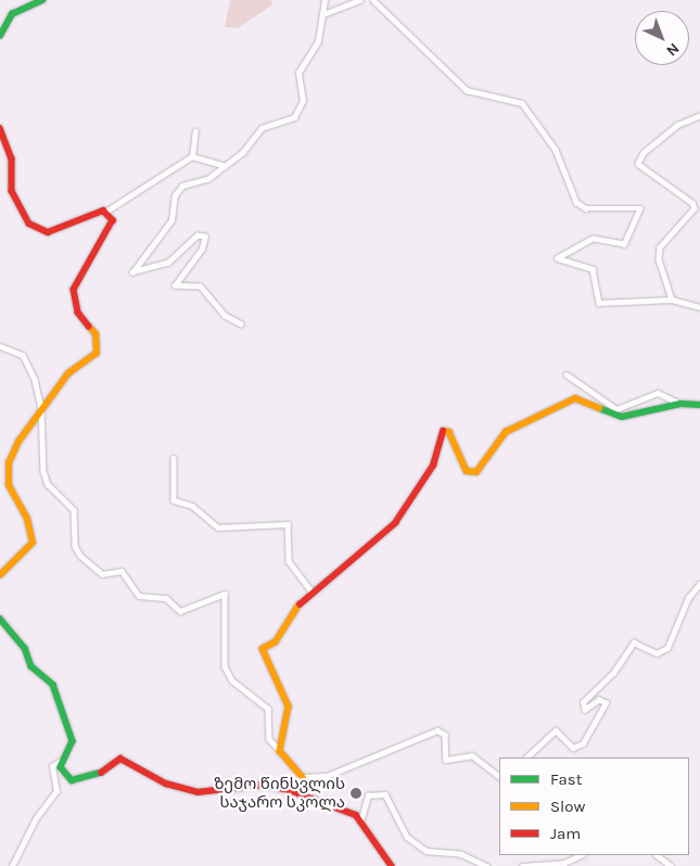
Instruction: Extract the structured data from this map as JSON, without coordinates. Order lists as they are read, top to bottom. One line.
{"places":["ზემო წინსვლის საჯარო სკოლა"],"legend":["Fast","Slow","Jam"],"north":"bottom right"}
